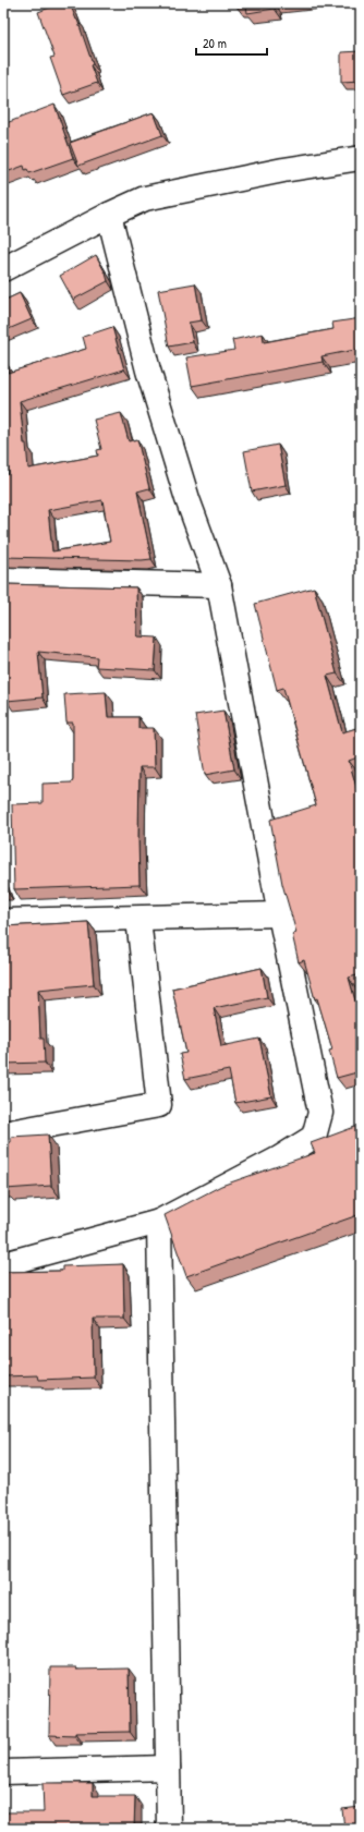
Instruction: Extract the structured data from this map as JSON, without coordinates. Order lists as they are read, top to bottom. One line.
{"scale_bar":"20 m"}
